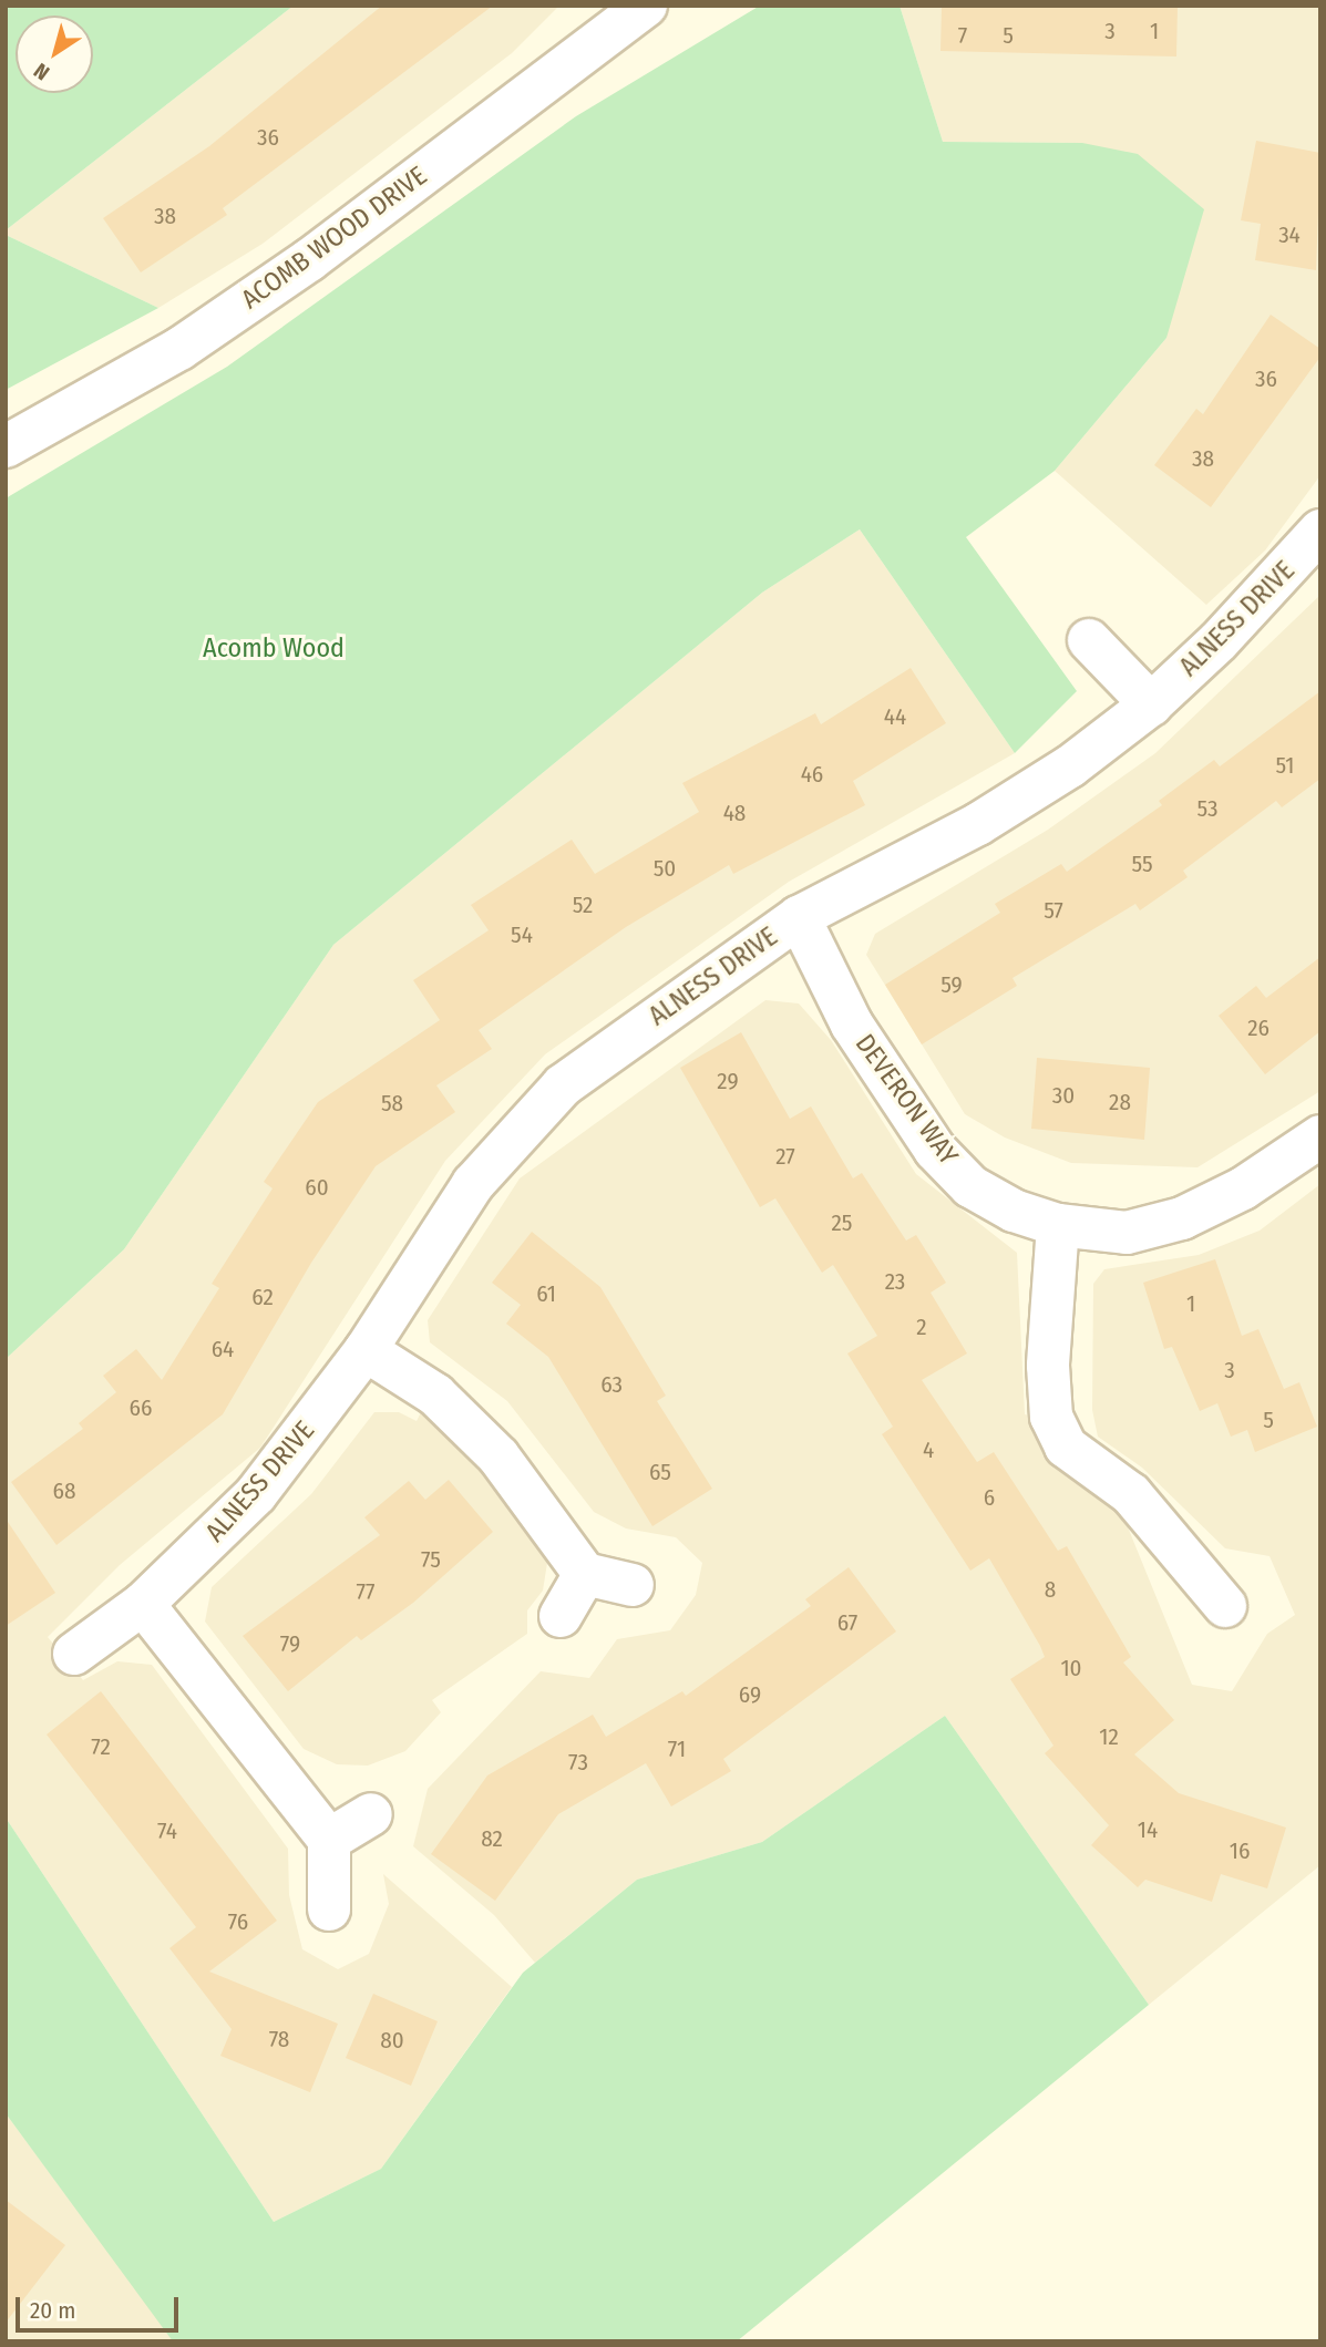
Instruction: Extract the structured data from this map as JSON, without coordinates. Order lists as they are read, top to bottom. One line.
{"streets":{"street":["ACOMB WOOD DRIVE","ALNESS DRIVE","DEVERON WAY"]},"crossings":[["ALNESS DRIVE","DEVERON WAY"]],"parks":["Acomb Wood"],"house_numbers":["3","1","7","5","36","38","34","36","38","44","51","46","53","48","55","50","52","57","54","59","26","29","30","28","58","27","60","25","23","61","62","1","2","64","3","63","66","5","4","65","68","6","75","8","77","67","79","10","69","12","72","71","73","14","74","82","16","76","78","80"],"scale_bar":"20 m","north":"bottom left"}
